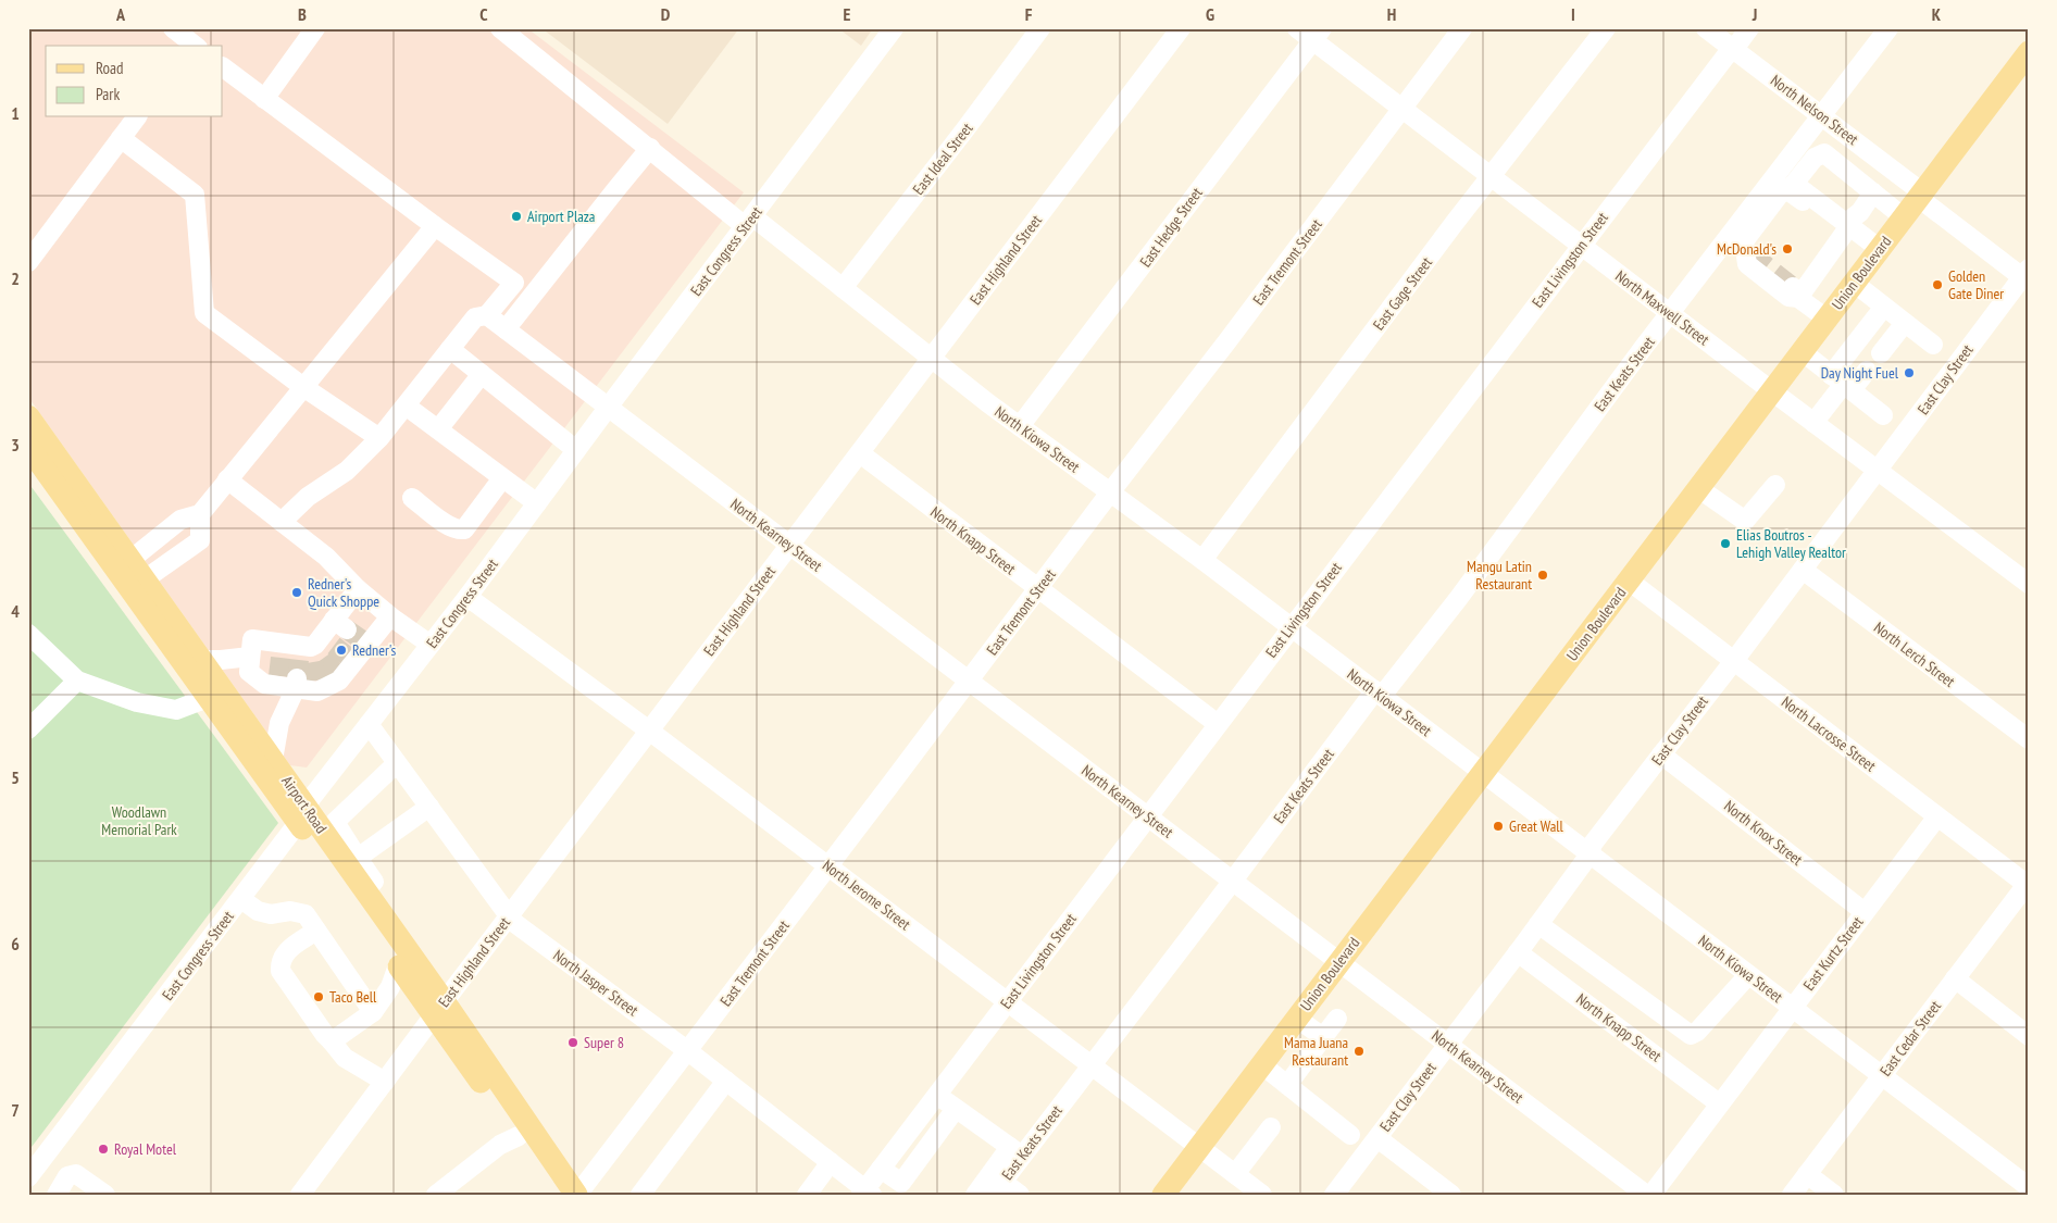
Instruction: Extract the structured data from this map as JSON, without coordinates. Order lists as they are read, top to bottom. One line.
{"streets":{"main road":["Union Boulevard","Airport Road"],"street":["North Nelson Street","East Ideal Street","East Hedge Street","East Congress Street","East Highland Street","East Livingston Street","East Tremont Street","East Gage Street","North Maxwell Street","East Keats Street","East Clay Street","North Kiowa Street","North Kearney Street","North Knapp Street","North Lerch Street","North Lacrosse Street","North Knox Street","North Jerome Street","East Kurtz Street","North Jasper Street","East Cedar Street"]},"crossings":[["North Nelson Street","East Livingston Street"],["North Nelson Street","Union Boulevard"],["North Nelson Street","East Keats Street"],["North Nelson Street","East Clay Street"],["East Ideal Street","North Kiowa Street"],["East Hedge Street","North Maxwell Street"],["East Hedge Street","North Kiowa Street"],["East Congress Street","North Kiowa Street"],["East Congress Street","North Kearney Street"],["East Congress Street","Airport Road"],["East Congress Street","North Jerome Street"],["East Congress Street","North Jasper Street"],["East Highland Street","North Kiowa Street"],["East Highland Street","North Kearney Street"],["East Highland Street","North Knapp Street"],["East Highland Street","Airport Road"],["East Highland Street","North Jerome Street"],["East Highland Street","North Jasper Street"],["East Livingston Street","North Maxwell Street"],["East Livingston Street","North Kiowa Street"],["East Livingston Street","North Kearney Street"],["East Livingston Street","North Knapp Street"],["East Livingston Street","North Jerome Street"],["East Livingston Street","North Jasper Street"],["East Tremont Street","North Maxwell Street"],["East Tremont Street","North Kiowa Street"],["East Tremont Street","North Kearney Street"],["East Tremont Street","North Knapp Street"],["East Tremont Street","Airport Road"],["East Tremont Street","North Jerome Street"],["East Tremont Street","North Jasper Street"],["Union Boulevard","North Maxwell Street"],["Union Boulevard","North Kiowa Street"],["Union Boulevard","North Kearney Street"],["Union Boulevard","North Lacrosse Street"],["Union Boulevard","North Jerome Street"],["East Gage Street","North Maxwell Street"],["East Gage Street","North Kiowa Street"],["North Maxwell Street","East Keats Street"],["North Maxwell Street","East Clay Street"],["East Keats Street","North Kiowa Street"],["East Keats Street","North Kearney Street"],["East Keats Street","North Jerome Street"],["East Clay Street","North Kiowa Street"],["East Clay Street","North Kearney Street"],["East Clay Street","North Knapp Street"],["East Clay Street","North Lerch Street"],["East Clay Street","North Lacrosse Street"],["East Clay Street","North Knox Street"],["North Kiowa Street","East Kurtz Street"],["North Kiowa Street","East Cedar Street"],["North Knapp Street","East Kurtz Street"],["North Lacrosse Street","East Kurtz Street"],["North Lacrosse Street","East Cedar Street"],["North Knox Street","East Kurtz Street"]],"parks":["Woodlawn Memorial Park"],"places":["Airport Plaza","McDonald's","Golden Gate Diner","Day Night Fuel","Elias Boutros - Lehigh Valley Realtor","Mangu Latin Restaurant","Redner's Quick Shoppe","Redner's","Great Wall","Taco Bell","Super 8","Mama Juana Restaurant","Royal Motel"],"legend":["Road","Park"],"grid":{"columns":["A","B","C","D","E","F","G","H","I","J","K"],"rows":["1","2","3","4","5","6","7"]}}
